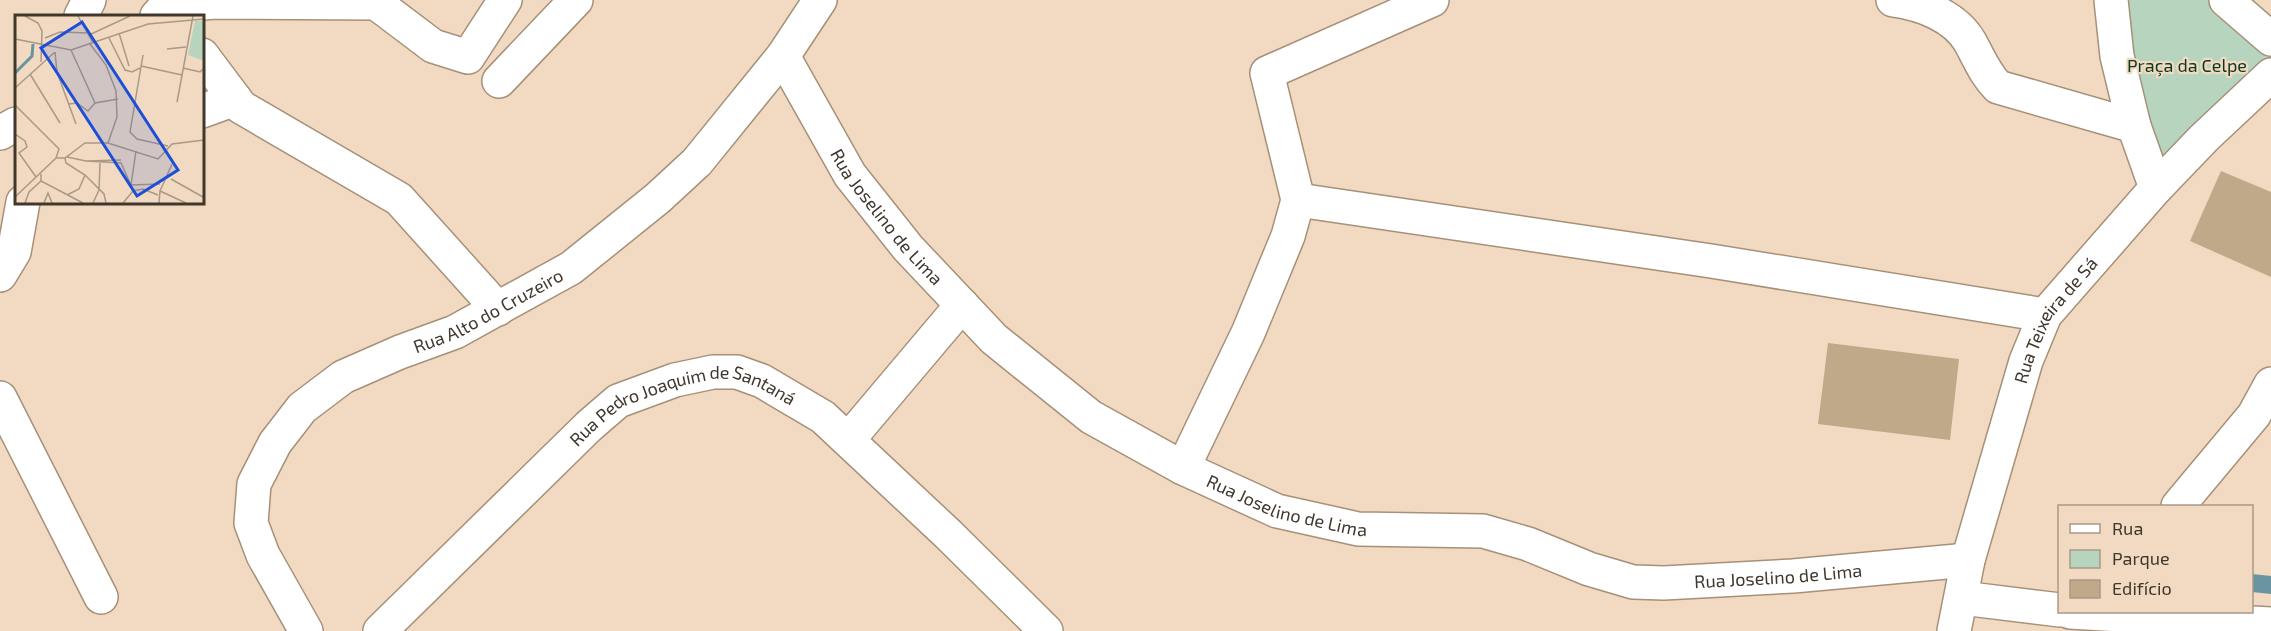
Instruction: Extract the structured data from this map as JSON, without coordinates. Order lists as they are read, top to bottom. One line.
{"streets":{"street":["Rua Joselino de Lima","Rua Alto do Cruzeiro","Rua Teixeira de Sá","Rua Pedro Joaquim de Santaná"]},"crossings":[["Rua Joselino de Lima","Rua Alto do Cruzeiro"],["Rua Joselino de Lima","Rua Teixeira de Sá"]],"parks":["Praça da Celpe"],"legend":["Rua","Parque","Edifício"]}
